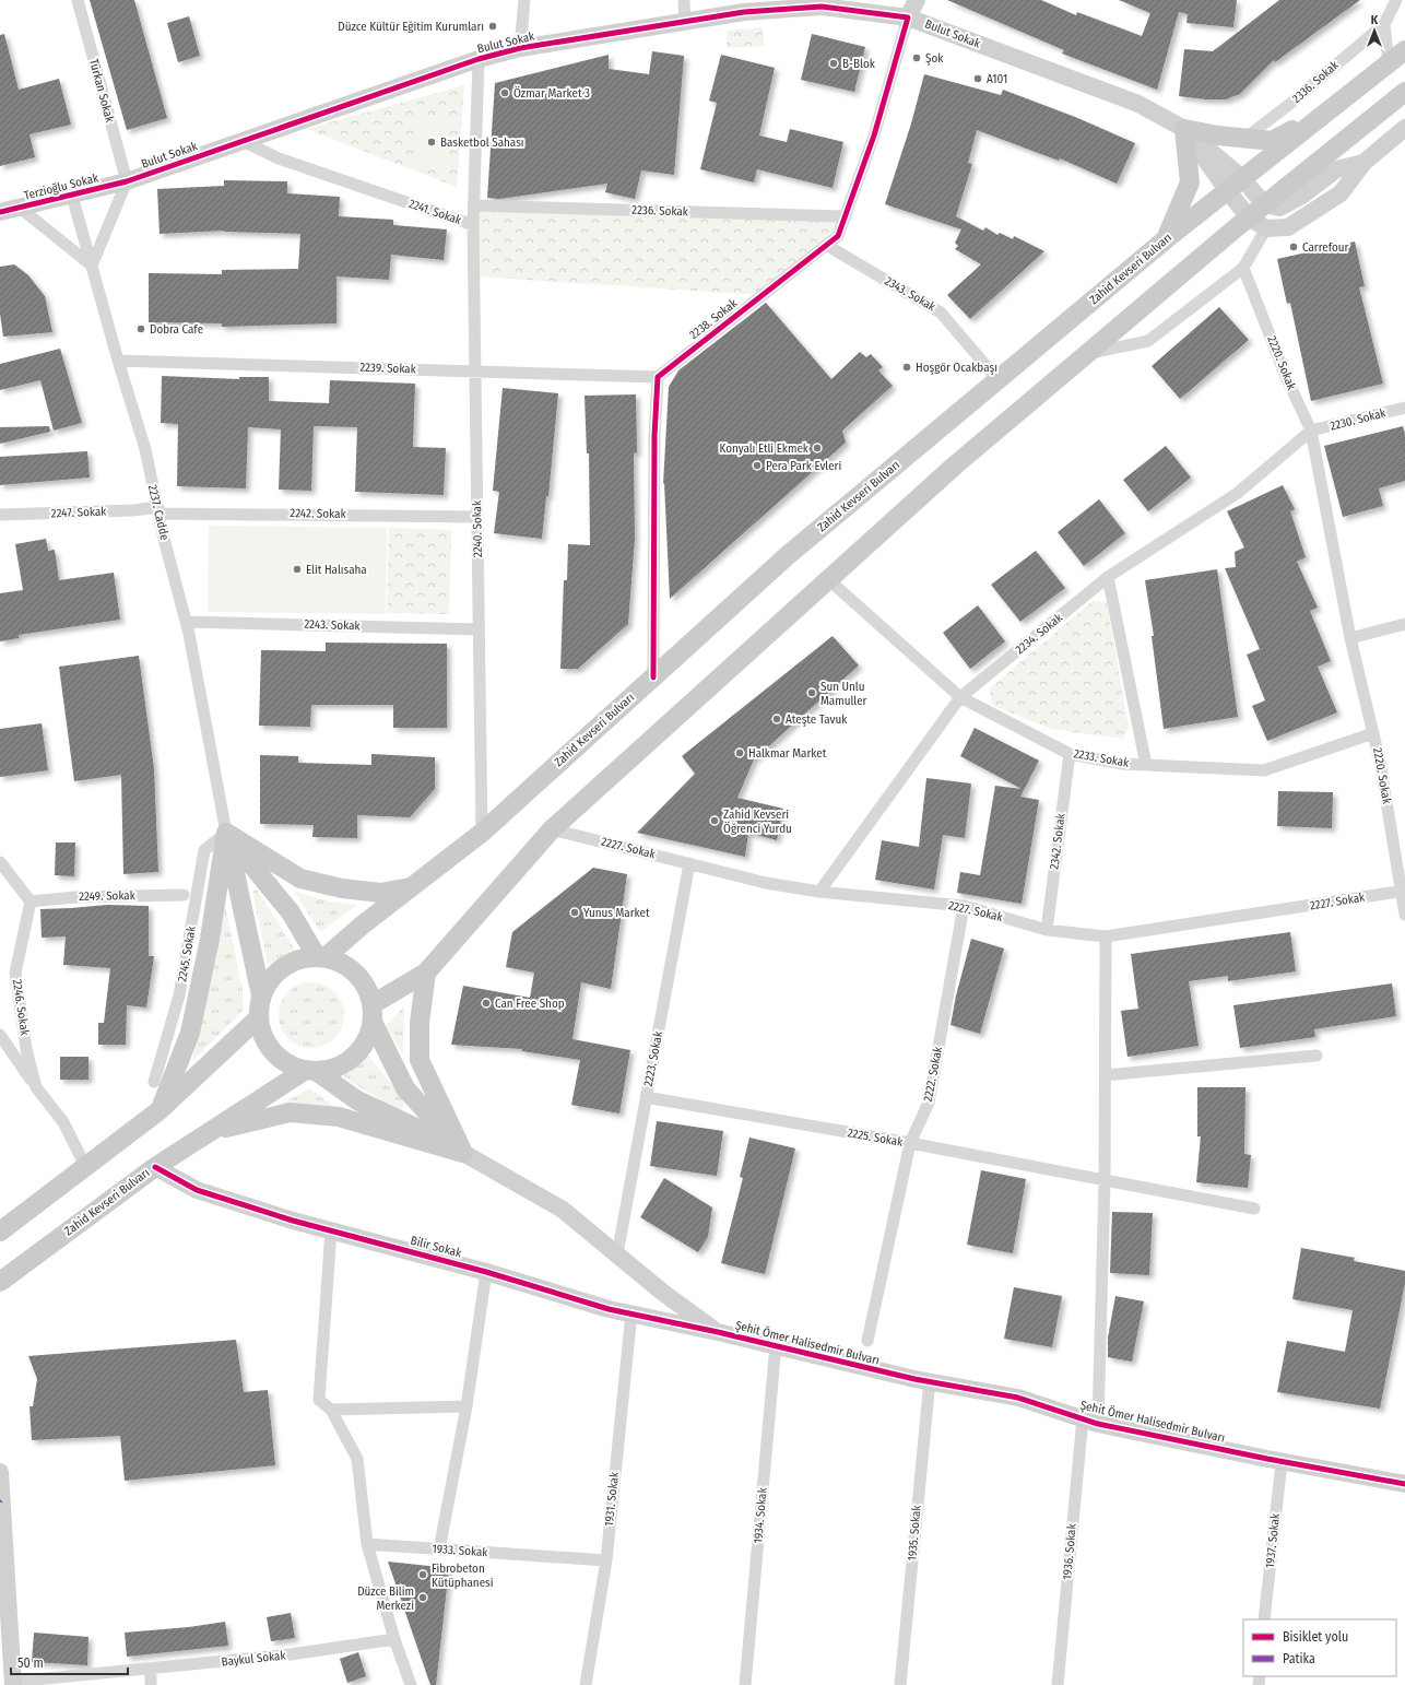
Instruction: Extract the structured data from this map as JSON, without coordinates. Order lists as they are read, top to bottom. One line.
{"streets":{"main road":["Zahid Kevseri Bulvarı"],"street":["Bulut Sokak","2336. Sokak","Türkan Sokak","Terzioğlu Sokak","2236. Sokak","2241. Sokak","2343. Sokak","2238. Sokak","2220. Sokak","2239. Sokak","2230. Sokak","2247. Sokak","2237. Cadde","2242. Sokak","2240. Sokak","2243. Sokak","2234. Sokak","2233. Sokak","2342. Sokak","2227. Sokak","2249. Sokak","2245. Sokak","2246. Sokak","2223. Sokak","2222. Sokak","2225. Sokak","Bilir Sokak","Şehit Ömer Halisedmir Bulvarı","1931. Sokak","1934. Sokak","1935. Sokak","1937. Sokak","1933. Sokak","1936. Sokak","Baykul Sokak"]},"crossings":[["Bulut Sokak","Türkan Sokak"],["Bulut Sokak","Terzioğlu Sokak"],["Bulut Sokak","2241. Sokak"],["Bulut Sokak","2238. Sokak"],["Türkan Sokak","Terzioğlu Sokak"],["Terzioğlu Sokak","2237. Cadde"],["2236. Sokak","2241. Sokak"],["2236. Sokak","2238. Sokak"],["2241. Sokak","2240. Sokak"],["Zahid Kevseri Bulvarı","2343. Sokak"],["Zahid Kevseri Bulvarı","2240. Sokak"],["Zahid Kevseri Bulvarı","Bilir Sokak"],["2343. Sokak","2238. Sokak"],["2238. Sokak","2239. Sokak"],["2220. Sokak","2230. Sokak"],["2220. Sokak","2234. Sokak"],["2220. Sokak","2233. Sokak"],["2220. Sokak","2227. Sokak"],["2239. Sokak","2237. Cadde"],["2239. Sokak","2240. Sokak"],["2230. Sokak","2234. Sokak"],["2247. Sokak","2237. Cadde"],["2247. Sokak","2242. Sokak"],["2237. Cadde","2242. Sokak"],["2237. Cadde","2243. Sokak"],["2237. Cadde","2245. Sokak"],["2242. Sokak","2240. Sokak"],["2240. Sokak","2243. Sokak"],["2234. Sokak","2233. Sokak"],["2234. Sokak","2227. Sokak"],["2233. Sokak","2342. Sokak"],["2342. Sokak","2227. Sokak"],["2227. Sokak","2223. Sokak"],["2227. Sokak","2222. Sokak"],["2227. Sokak","1936. Sokak"],["2249. Sokak","2246. Sokak"],["2223. Sokak","2225. Sokak"],["2223. Sokak","Şehit Ömer Halisedmir Bulvarı"],["2222. Sokak","2225. Sokak"],["2225. Sokak","1936. Sokak"],["Bilir Sokak","Şehit Ömer Halisedmir Bulvarı"],["Bilir Sokak","1931. Sokak"],["Şehit Ömer Halisedmir Bulvarı","1934. Sokak"],["Şehit Ömer Halisedmir Bulvarı","1935. Sokak"],["Şehit Ömer Halisedmir Bulvarı","1937. Sokak"],["Şehit Ömer Halisedmir Bulvarı","1936. Sokak"],["1931. Sokak","1933. Sokak"]],"places":["Düzce Kültür Eğitim Kurumları","Şok","B-Blok","A101","Özmar Market 3","Basketbol Sahası","Carrefour","Dobra Cafe","Hoşgör Ocakbaşı","Konyalı Etli Ekmek","Pera Park Evleri","Elit Halısaha","Sun Unlu Mamuller","Ateşte Tavuk","Halkmar Market","Zahid Kevseri Öğrenci Yurdu","Yunus Market","Can Free Shop","Fibrobeton Kütüphanesi","Düzce Bilim Merkezi"],"legend":["Bisiklet yolu","Patika"],"scale_bar":"50 m","north":"top"}
